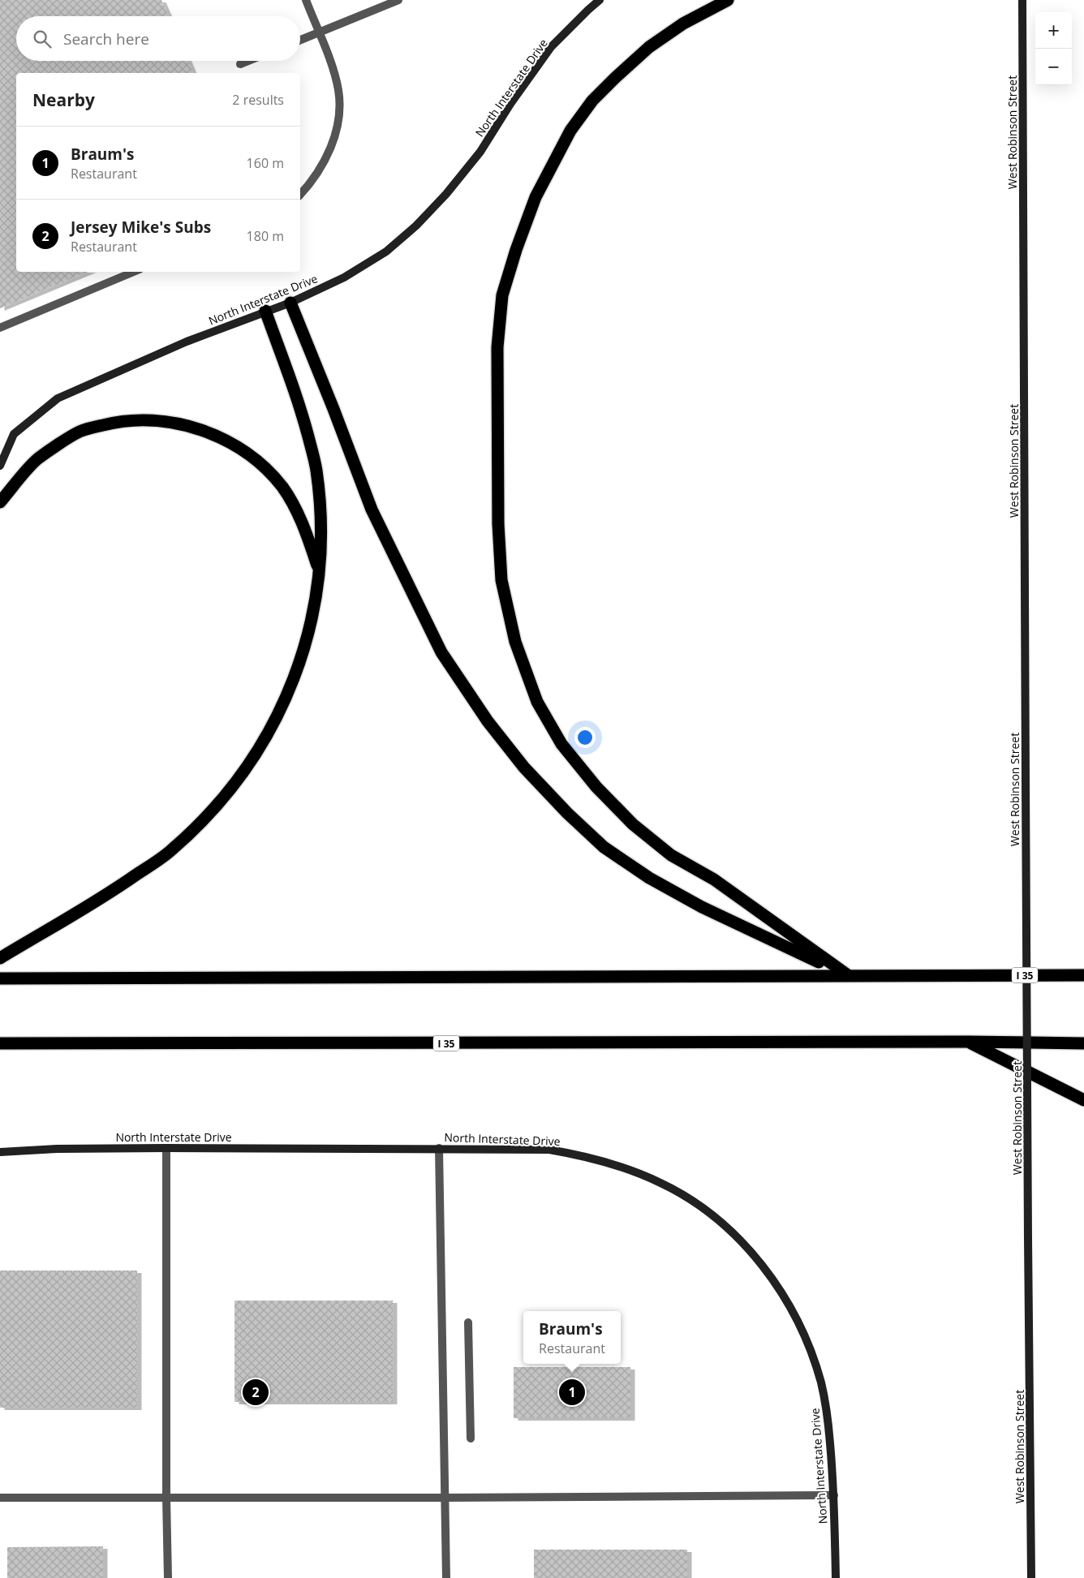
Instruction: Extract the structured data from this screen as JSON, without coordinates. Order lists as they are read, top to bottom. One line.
{"streets":{"highway":["I 35"],"main road":["North Interstate Drive","West Robinson Street"]},"page":{"map_buttons":["+","−"],"search":"Search here","heading":["Nearby","2 results"],"list":[{"mark":"1","name":"Braum's","note":"Restaurant","value":"160 m"},{"mark":"2","name":"Jersey Mike's Subs","note":"Restaurant","value":"180 m"}],"popup":["Braum's","Restaurant"],"pins":["1","2"]}}
